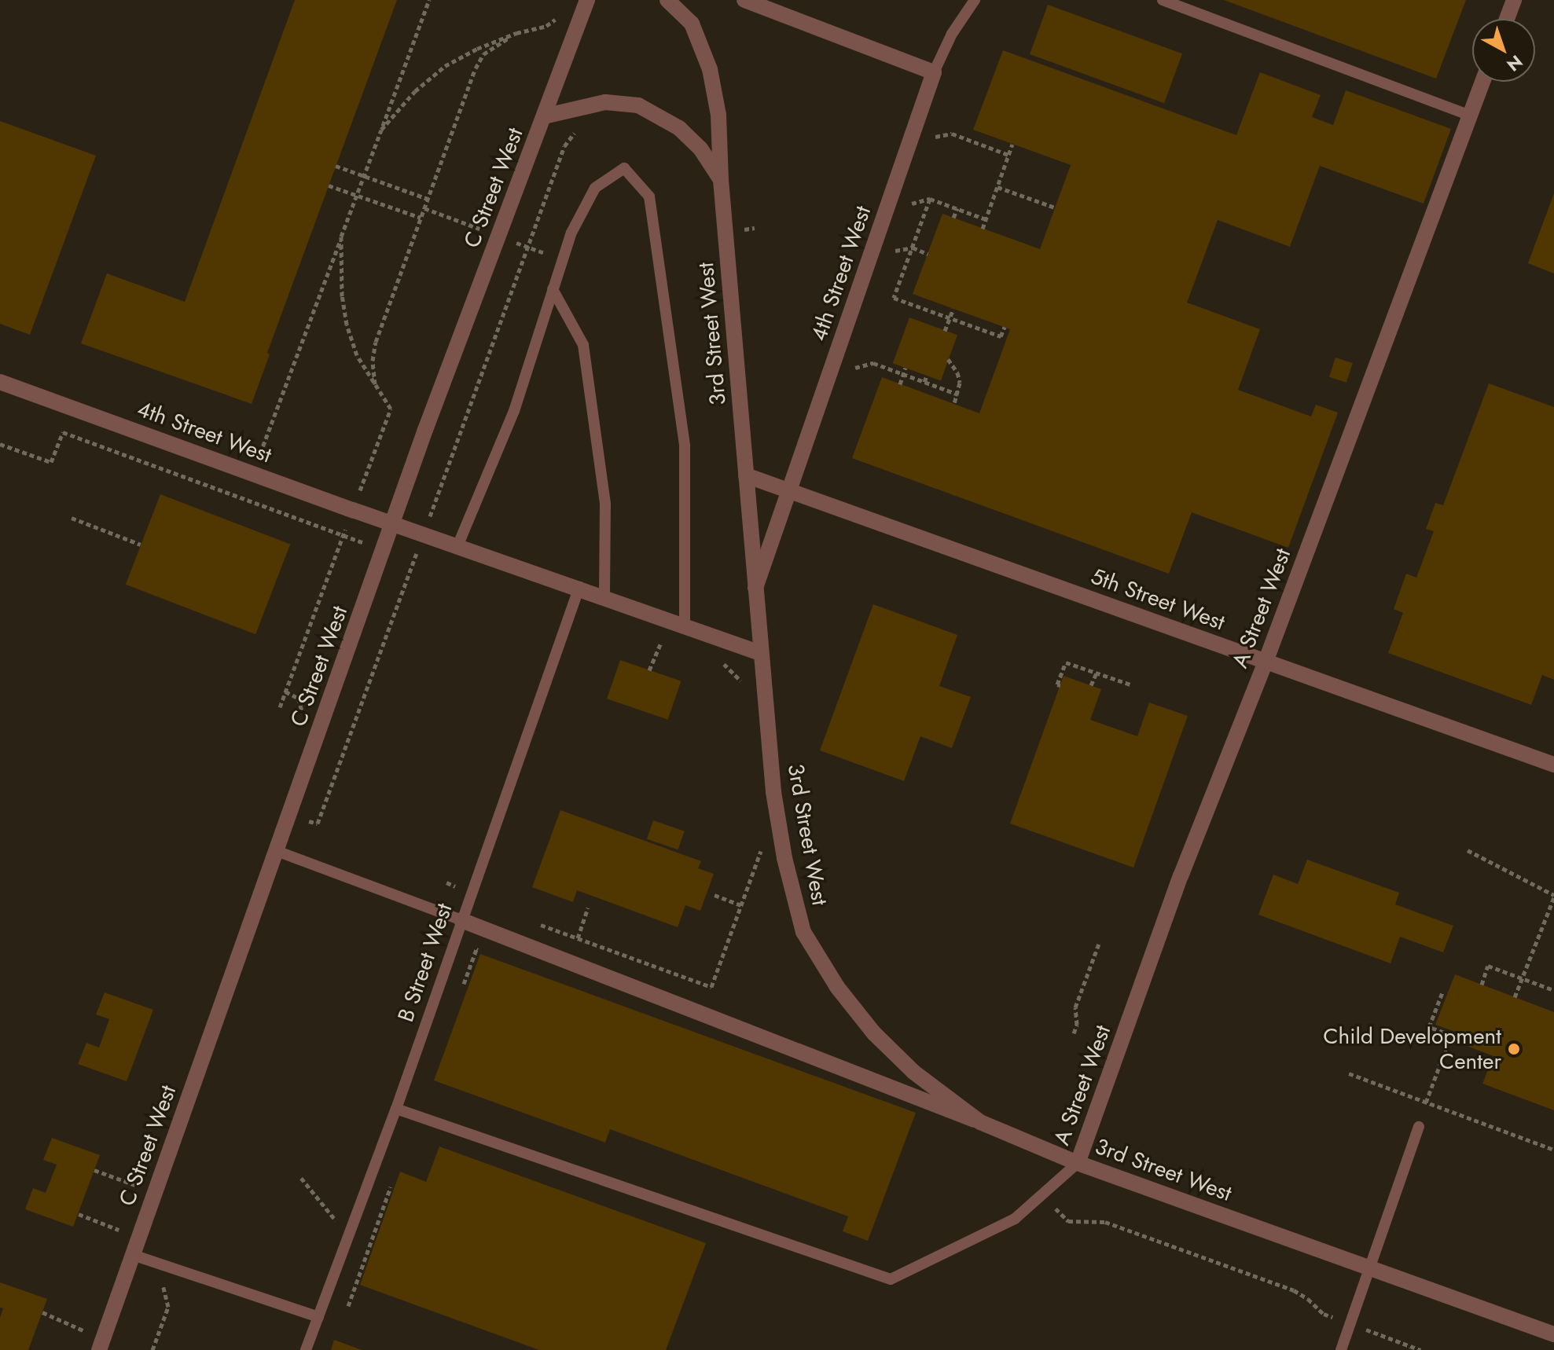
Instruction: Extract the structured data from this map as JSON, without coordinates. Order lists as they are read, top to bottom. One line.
{"streets":{"street":["C Street West","4th Street West","3rd Street West","5th Street West","A Street West"],"lane":["B Street West"]},"crossings":[["C Street West","4th Street West"],["4th Street West","3rd Street West"],["4th Street West","5th Street West"],["4th Street West","B Street West"],["3rd Street West","5th Street West"],["3rd Street West","A Street West"],["5th Street West","A Street West"]],"places":["Child Development Center"],"north":"bottom right"}
